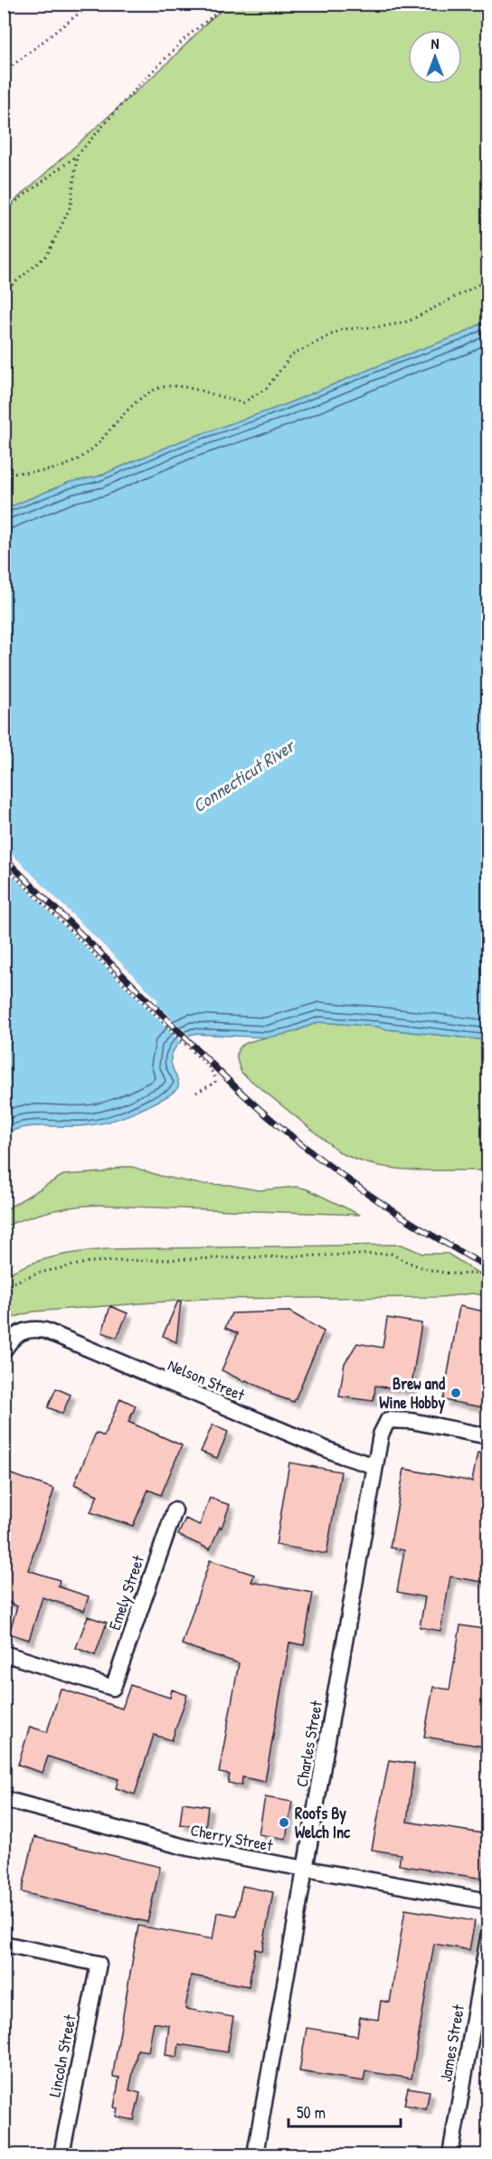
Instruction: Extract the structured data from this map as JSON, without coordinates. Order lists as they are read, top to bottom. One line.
{"streets":{"street":["Nelson Street","Emely Street","Charles Street","Cherry Street","James Street","Lincoln Street"]},"crossings":[["Nelson Street","Charles Street"],["Charles Street","Cherry Street"]],"water":["Connecticut River"],"places":["Brew and Wine Hobby","Roofs By Welch Inc"],"scale_bar":"50 m","north":"top"}
